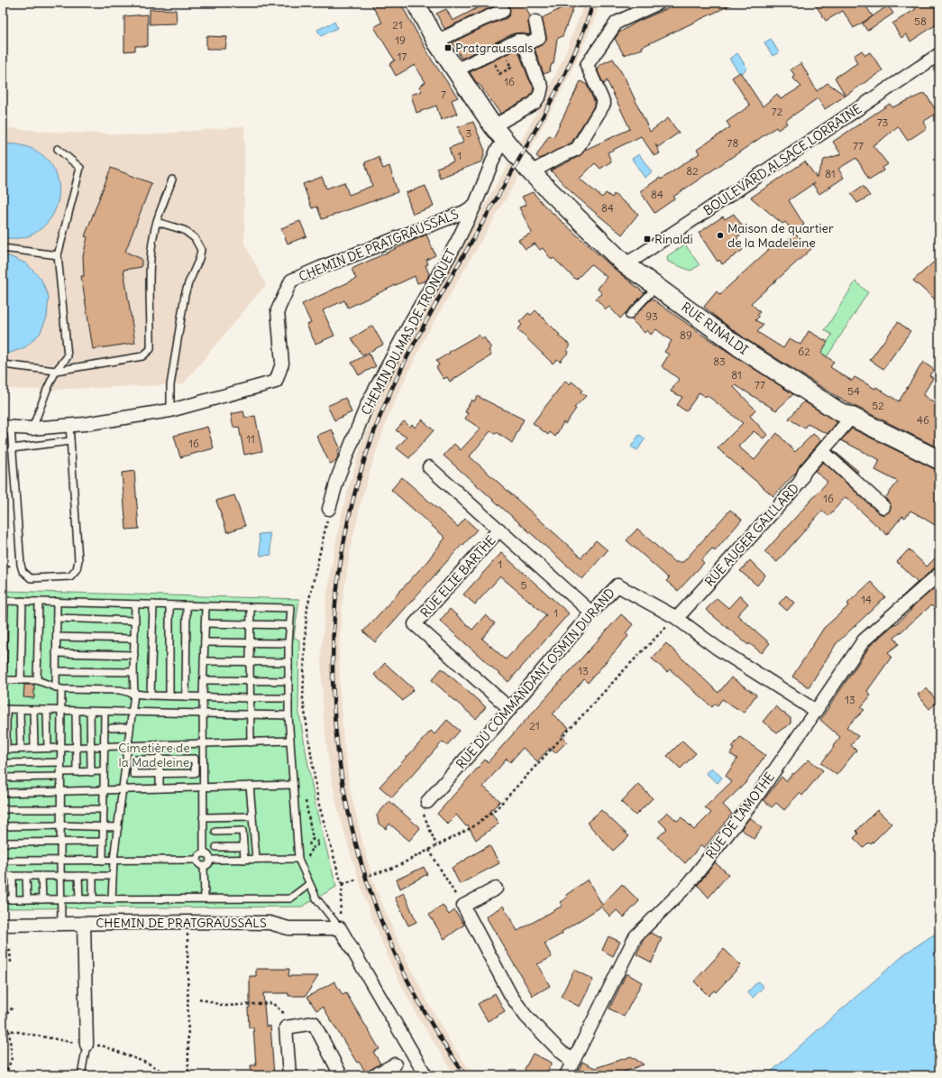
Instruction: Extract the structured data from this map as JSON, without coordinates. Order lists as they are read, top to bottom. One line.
{"streets":{"street":["BOULEVARD ALSACE LORRAINE","CHEMIN DE PRATGRAUSSALS","RUE RINALDI","CHEMIN DU MAS DE TRONQUET","RUE AUGER GAILLARD","RUE ELIE BARTHE","RUE DU COMMANDANT OSMIN DURAND","RUE DE LAMOTHE"]},"crossings":[["BOULEVARD ALSACE LORRAINE","RUE RINALDI"],["CHEMIN DE PRATGRAUSSALS","CHEMIN DU MAS DE TRONQUET"],["RUE RINALDI","RUE AUGER GAILLARD"],["RUE AUGER GAILLARD","RUE DU COMMANDANT OSMIN DURAND"],["RUE ELIE BARTHE","RUE DU COMMANDANT OSMIN DURAND"],["RUE DU COMMANDANT OSMIN DURAND","RUE DE LAMOTHE"]],"parks":["Cimetière de la Madeleine"],"places":{"transit":["Pratgraussals","Rinaldi"],"other":["Maison de quartier de la Madeleine"]},"house_numbers":["58","21","19","17","16","7","72","73","3","78","77","1","82","81","84","84","93","89","62","83","81","77","54","52","46","11","16","16","1","5","14","1","13","13","21"]}
